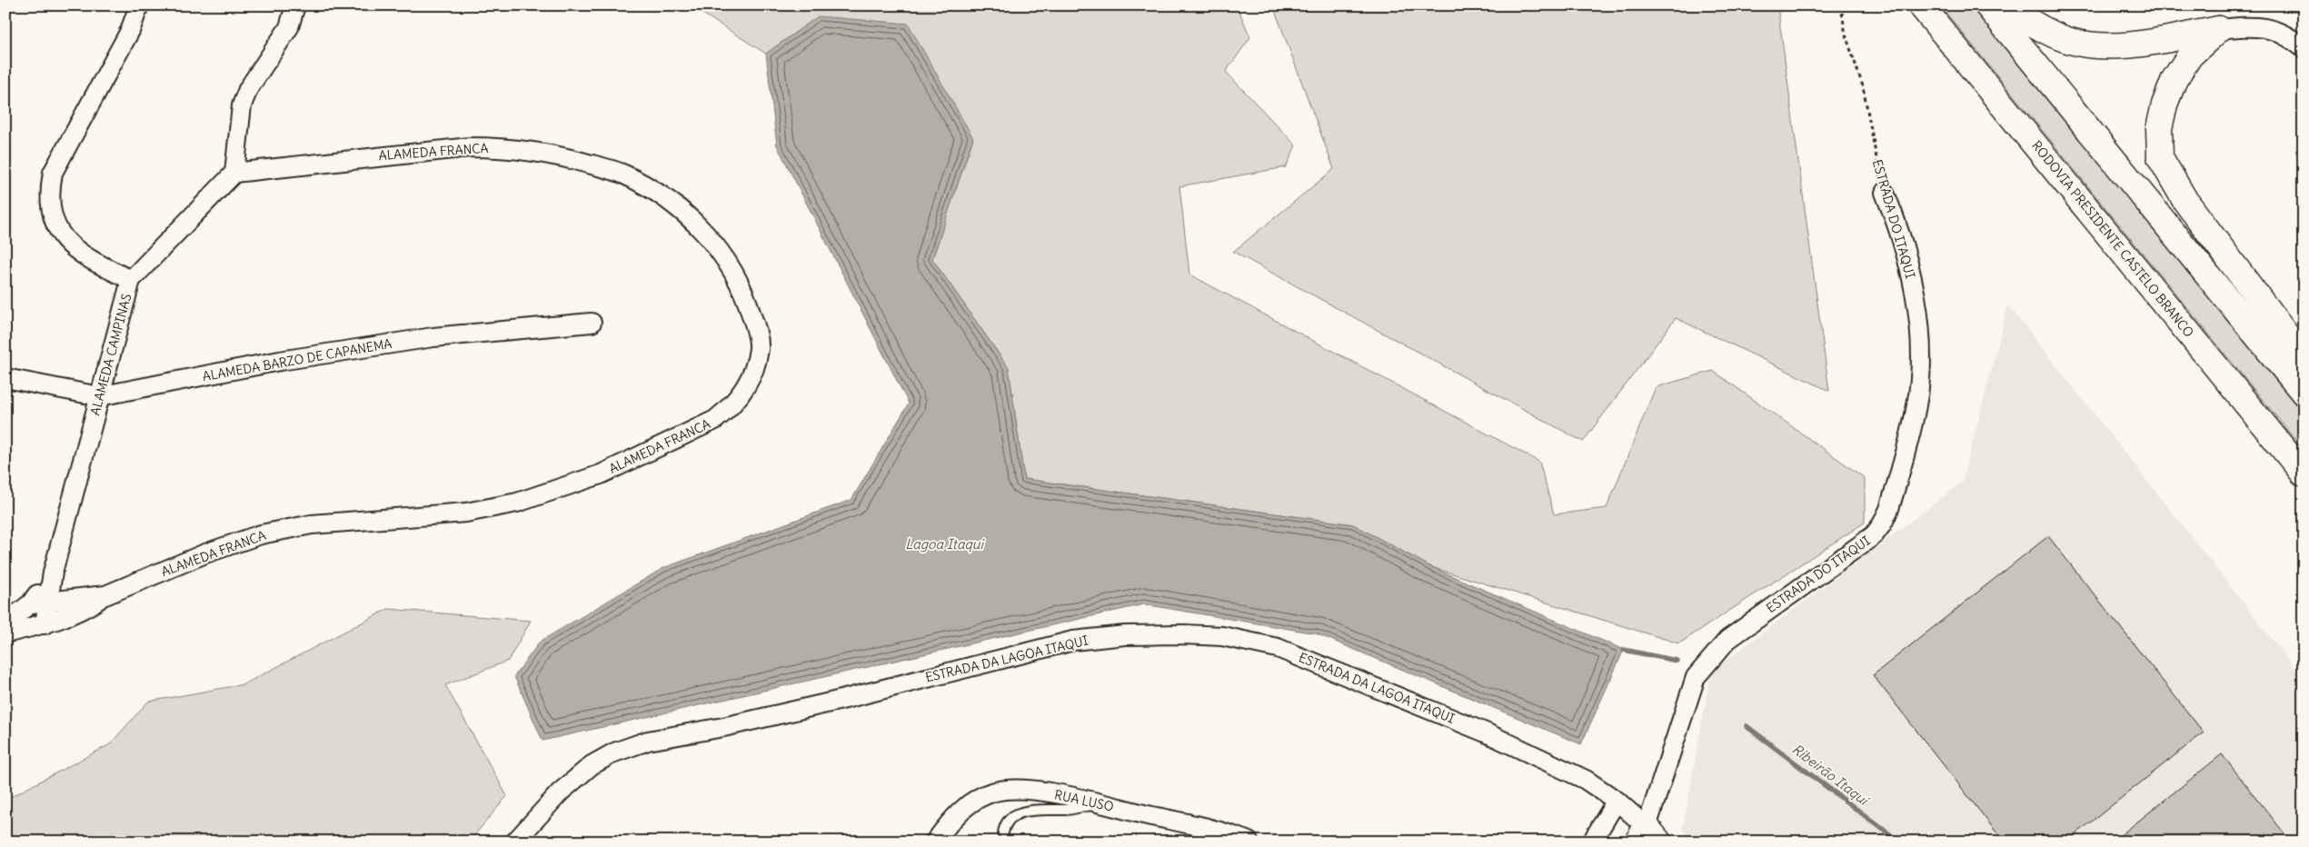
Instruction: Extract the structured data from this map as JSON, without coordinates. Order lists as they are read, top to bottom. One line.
{"streets":{"highway":["RODOVIA PRESIDENTE CASTELO BRANCO"],"street":["ALAMEDA FRANCA","ESTRADA DO ITAQUI","ALAMEDA CAMPINAS","ALAMEDA BARZO DE CAPANEMA","ESTRADA DA LAGOA ITAQUI","RUA LUSO"]},"crossings":[["ALAMEDA FRANCA","ALAMEDA CAMPINAS"],["ESTRADA DO ITAQUI","ESTRADA DA LAGOA ITAQUI"],["ALAMEDA CAMPINAS","ALAMEDA BARZO DE CAPANEMA"]],"water":["Lagoa Itaqui","Ribeirão Itaqui"]}
